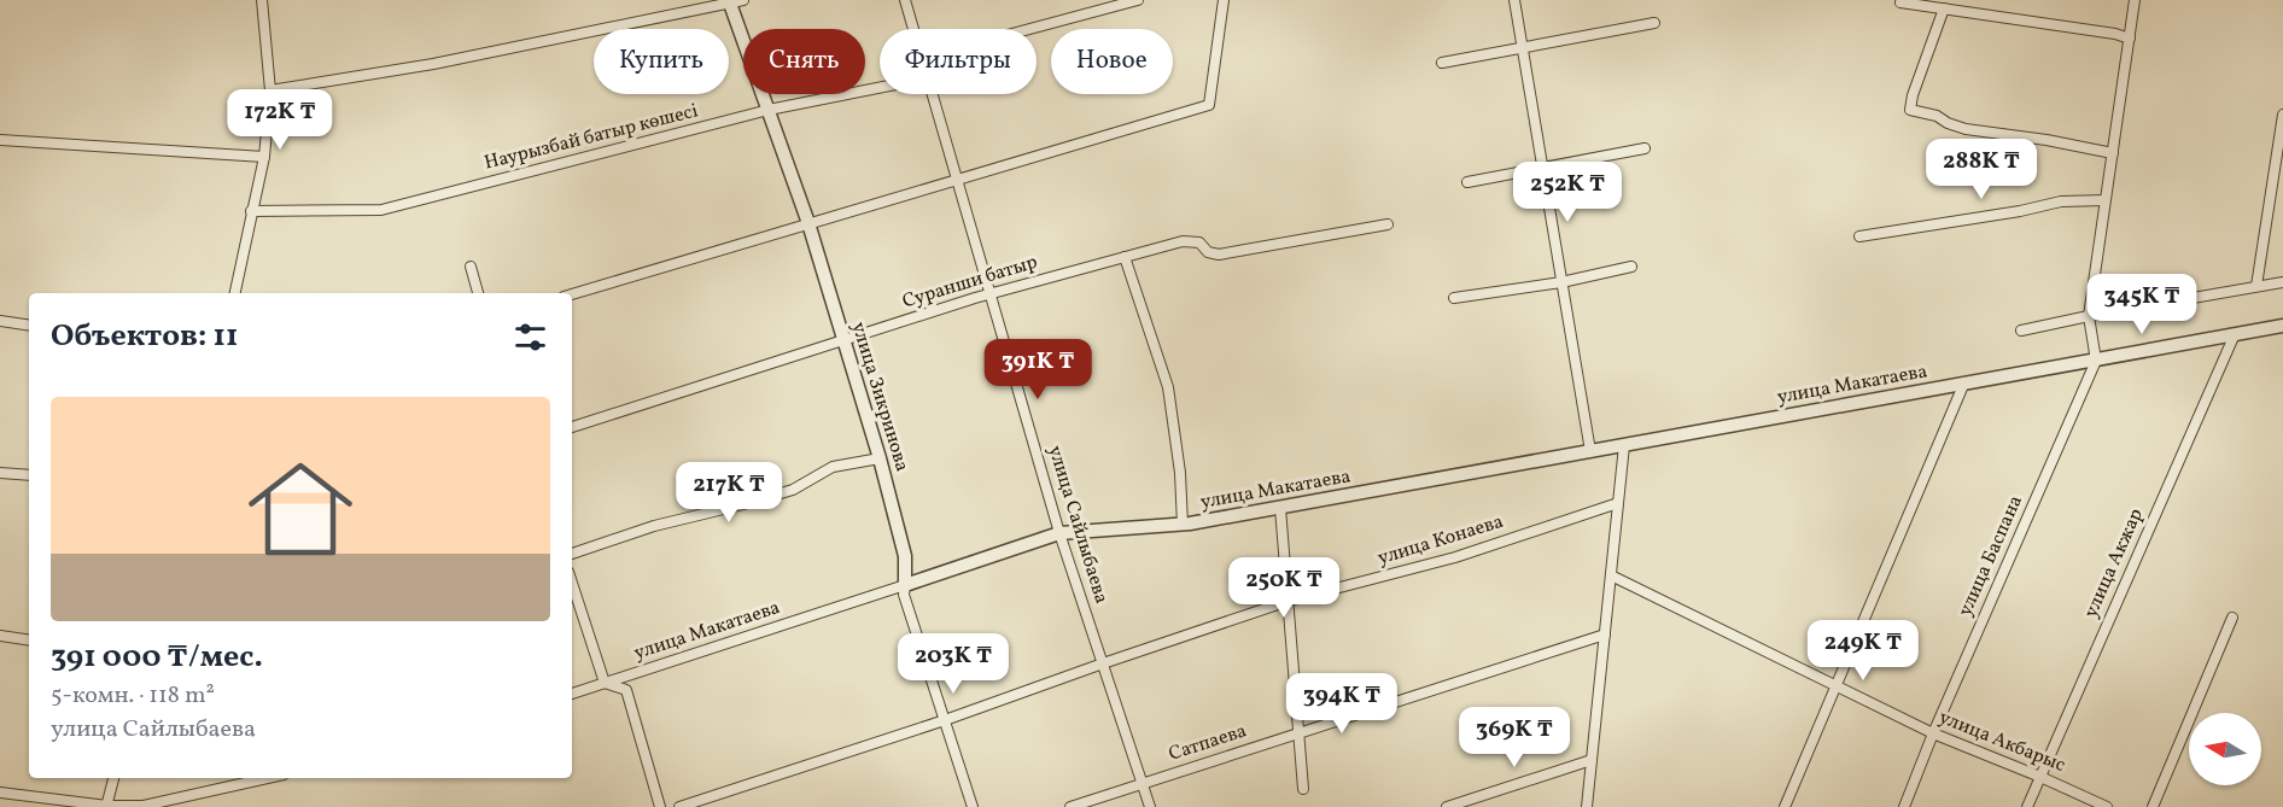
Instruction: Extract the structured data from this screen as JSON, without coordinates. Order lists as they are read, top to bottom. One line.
{"streets":{"street":["Наурызбай батыр көшесі","Суранши батыр","улица Макатаева","улица Зикринова","улица Сайлыбаева","улица Конаева","улица Баспана","улица Акжар","улица Акбарыс","Сатпаева"]},"crossings":[["Наурызбай батыр көшесі","улица Зикринова"],["Суранши батыр","улица Зикринова"],["Суранши батыр","улица Сайлыбаева"],["улица Макатаева","улица Зикринова"],["улица Макатаева","улица Сайлыбаева"],["улица Макатаева","улица Баспана"],["улица Макатаева","улица Акжар"],["улица Зикринова","улица Конаева"],["улица Сайлыбаева","улица Конаева"],["улица Сайлыбаева","Сатпаева"],["улица Баспана","улица Акбарыс"],["улица Акжар","улица Акбарыс"]],"north":"left","page":{"chip":["Купить","Снять","Фильтры","Новое"],"price":["172K ₸","288K ₸","252K ₸","345K ₸","391K ₸","217K ₸","250K ₸","249K ₸","203K ₸","394K ₸","369K ₸"],"heading":"Объектов: 11","list":[{"name":"391 000 ₸/мес.","note":"5-комн. · 118 m² · улица Сайлыбаева"}]}}
